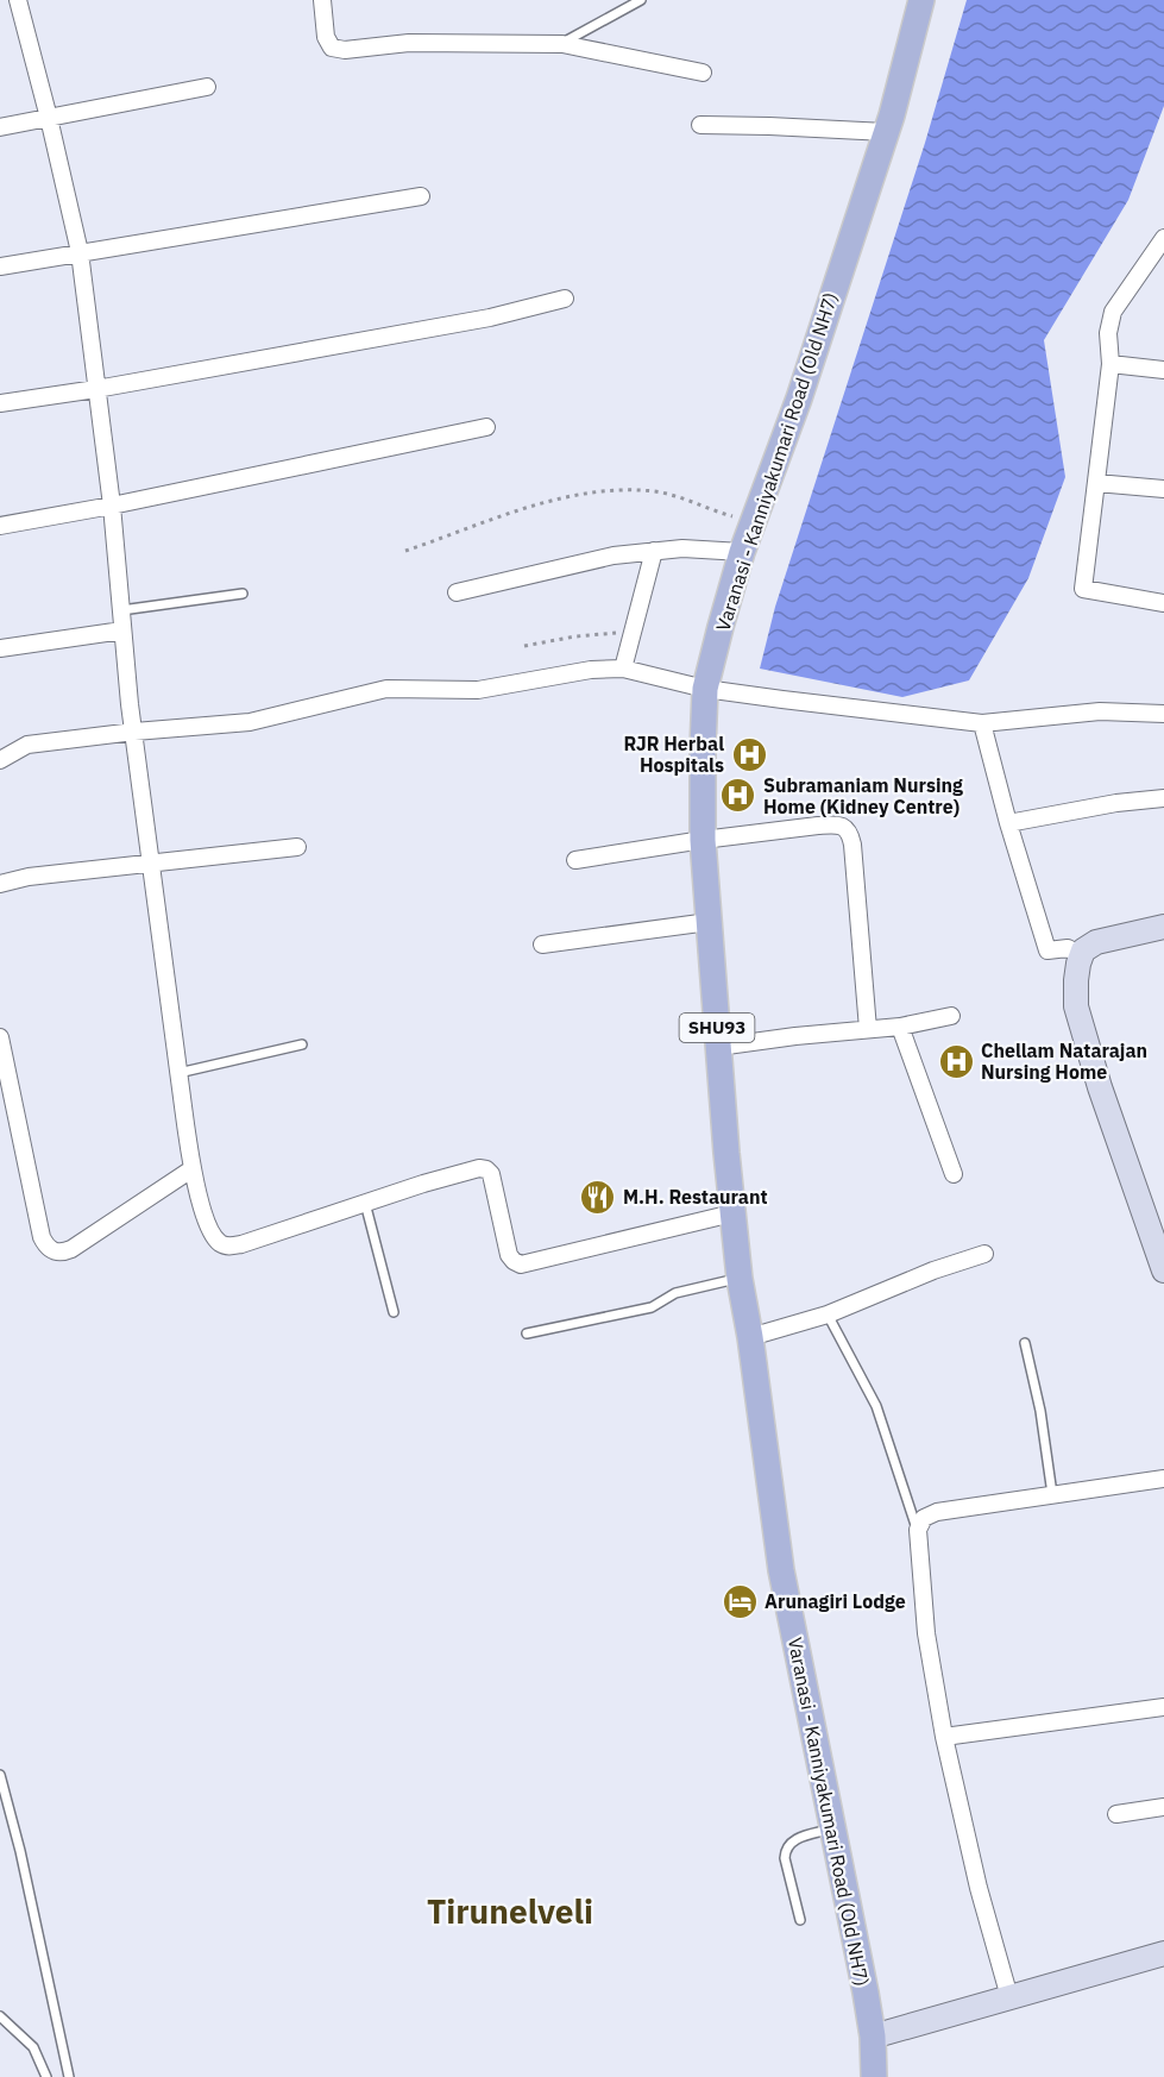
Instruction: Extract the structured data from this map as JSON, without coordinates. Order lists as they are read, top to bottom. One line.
{"streets":{"main road":["Varanasi - Kanniyakumari Road (Old NH7)","SHU93"]},"districts":["Tirunelveli"],"places":{"hospital":["RJR Herbal Hospitals","Subramaniam Nursing Home (Kidney Centre)","Chellam Natarajan Nursing Home"],"restaurant":["M.H. Restaurant"],"hotel":["Arunagiri Lodge"]}}
